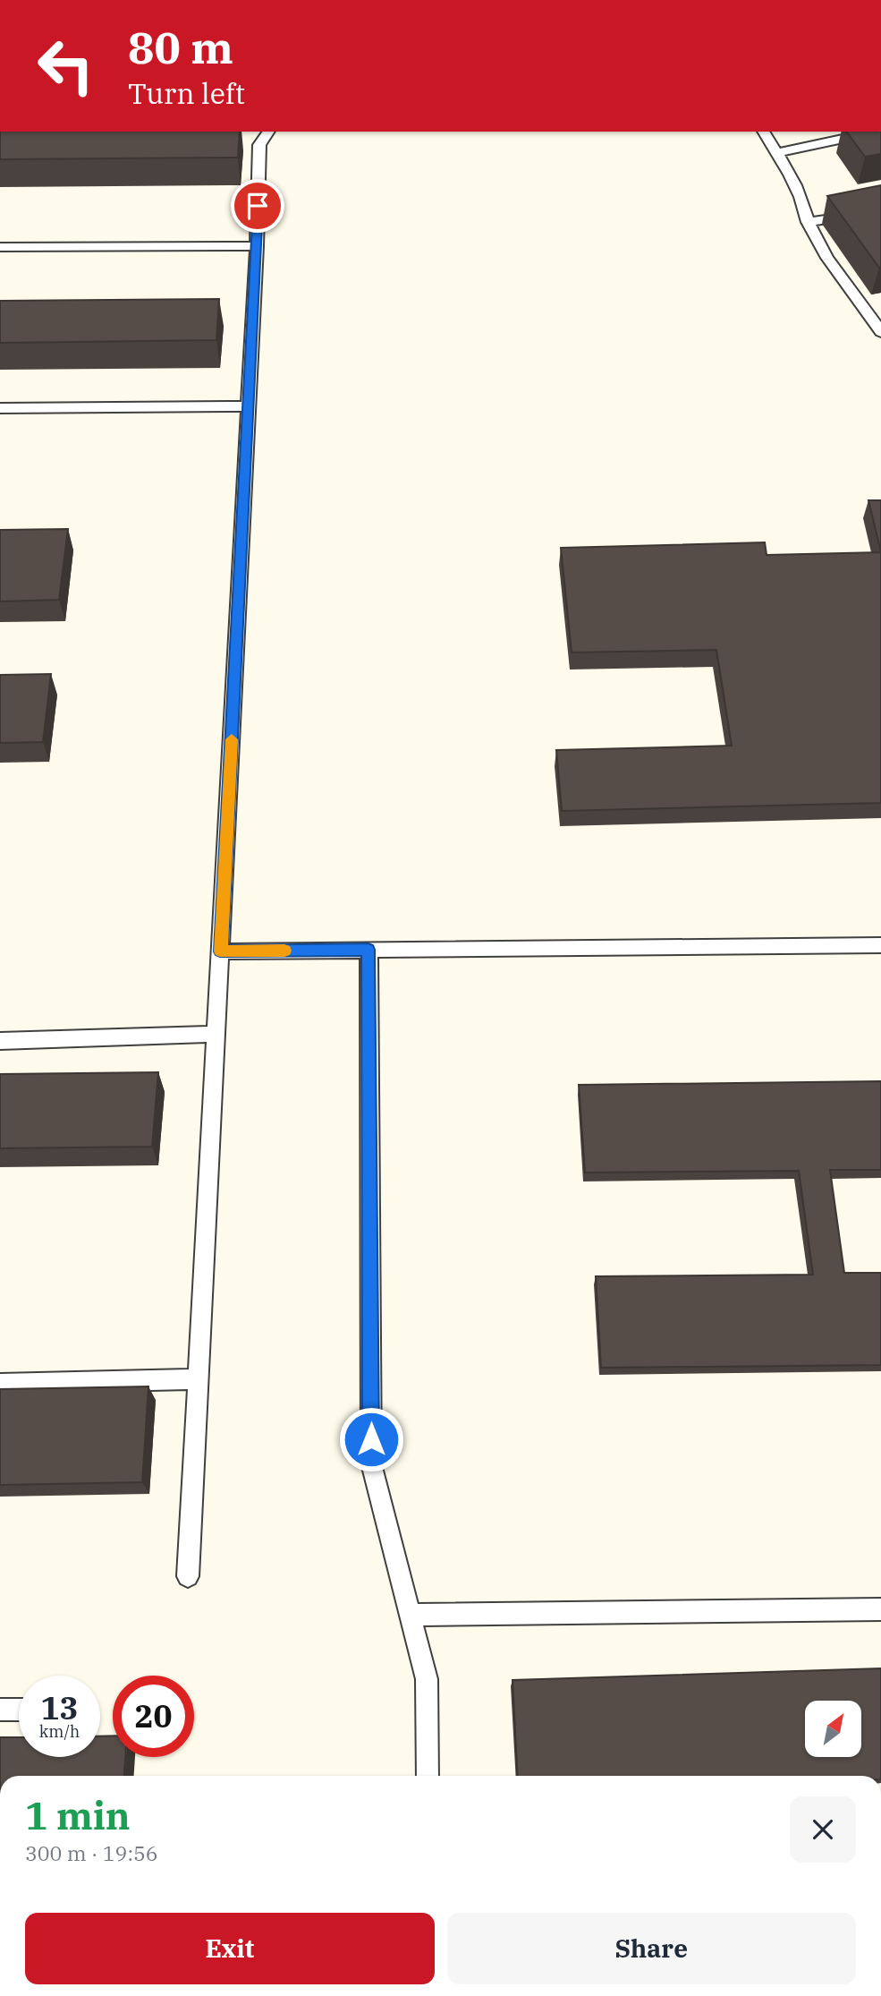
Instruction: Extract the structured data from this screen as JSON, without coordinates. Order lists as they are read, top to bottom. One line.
{"north":"top right","page":{"turn":["80 m","Turn left"],"speed":"13 km/h","limit":"20","heading":["1 min","300 m · 19:56"],"buttons":["Exit","Share"]}}
